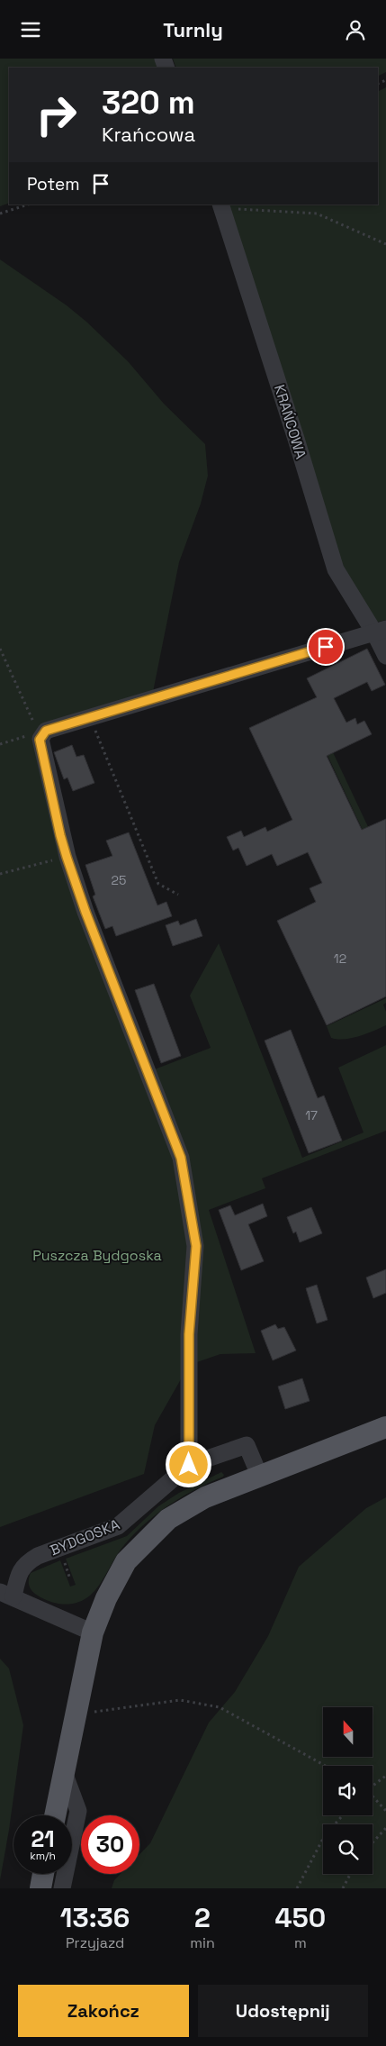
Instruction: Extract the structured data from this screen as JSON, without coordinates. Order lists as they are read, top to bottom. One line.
{"streets":{"street":["KRAŃCOWA","BYDGOSKA"]},"parks":["Puszcza Bydgoska"],"house_numbers":["25","12","17"],"north":"top","page":{"header":"Turnly","turn":["320 m","Krańcowa"],"then":"Potem","speed":"21 km/h","limit":"30","eta":["13:36","Przyjazd","2","min","450","m"],"buttons":["Zakończ","Udostępnij"]}}
